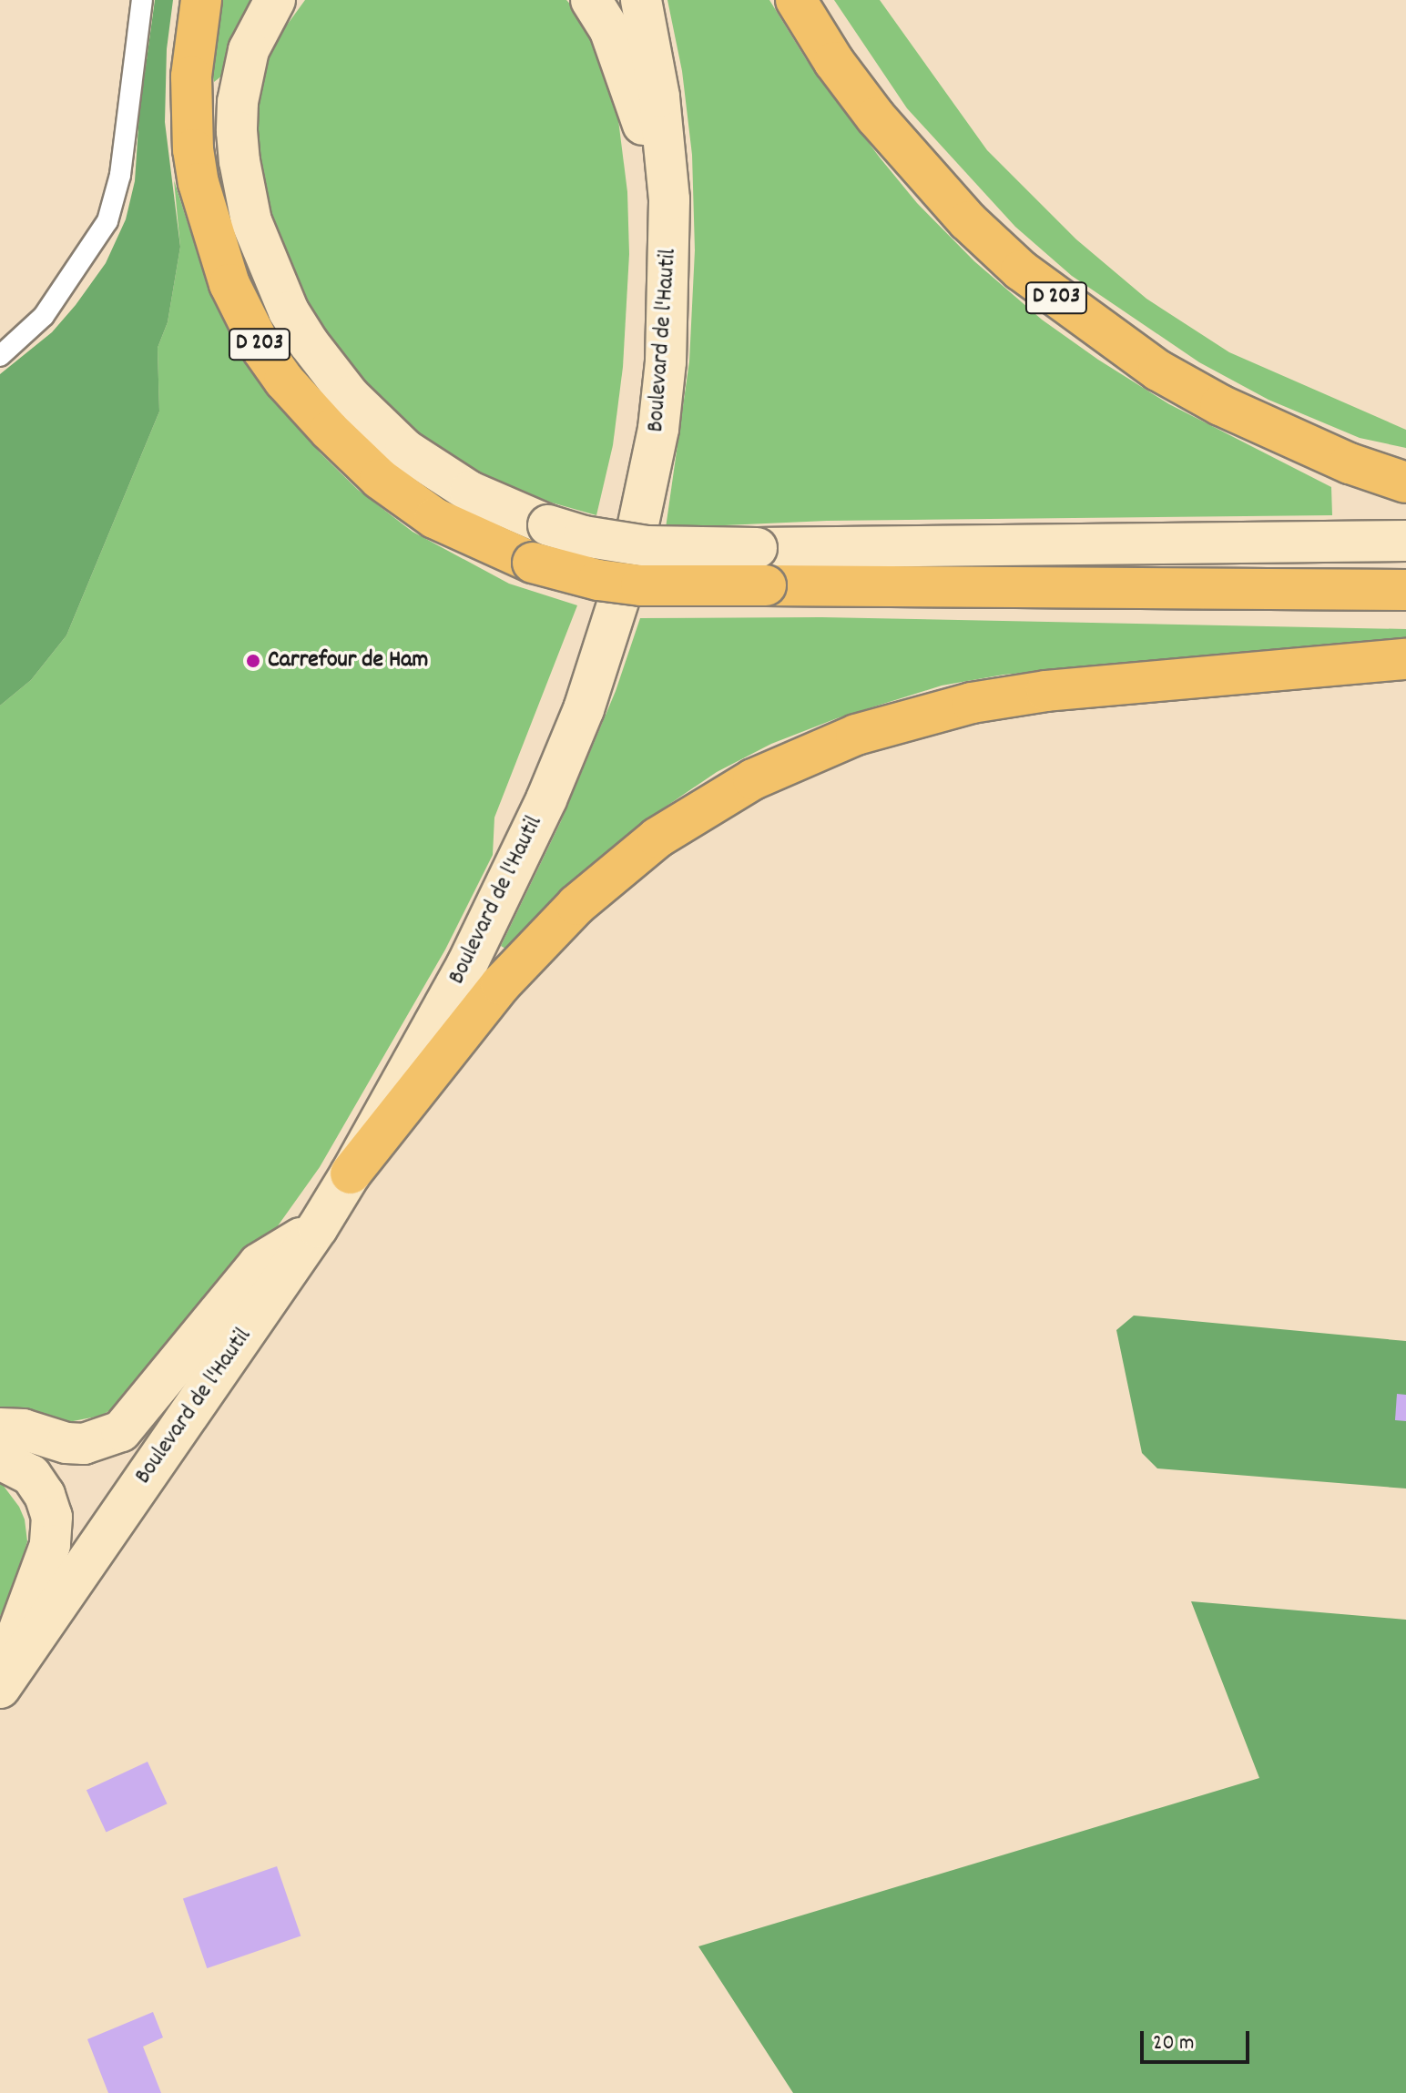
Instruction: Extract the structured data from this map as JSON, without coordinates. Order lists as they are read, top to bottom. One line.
{"streets":{"main road":["D 203","Boulevard de l'Hautil"]},"places":["Carrefour de Ham"],"scale_bar":"20 m"}
